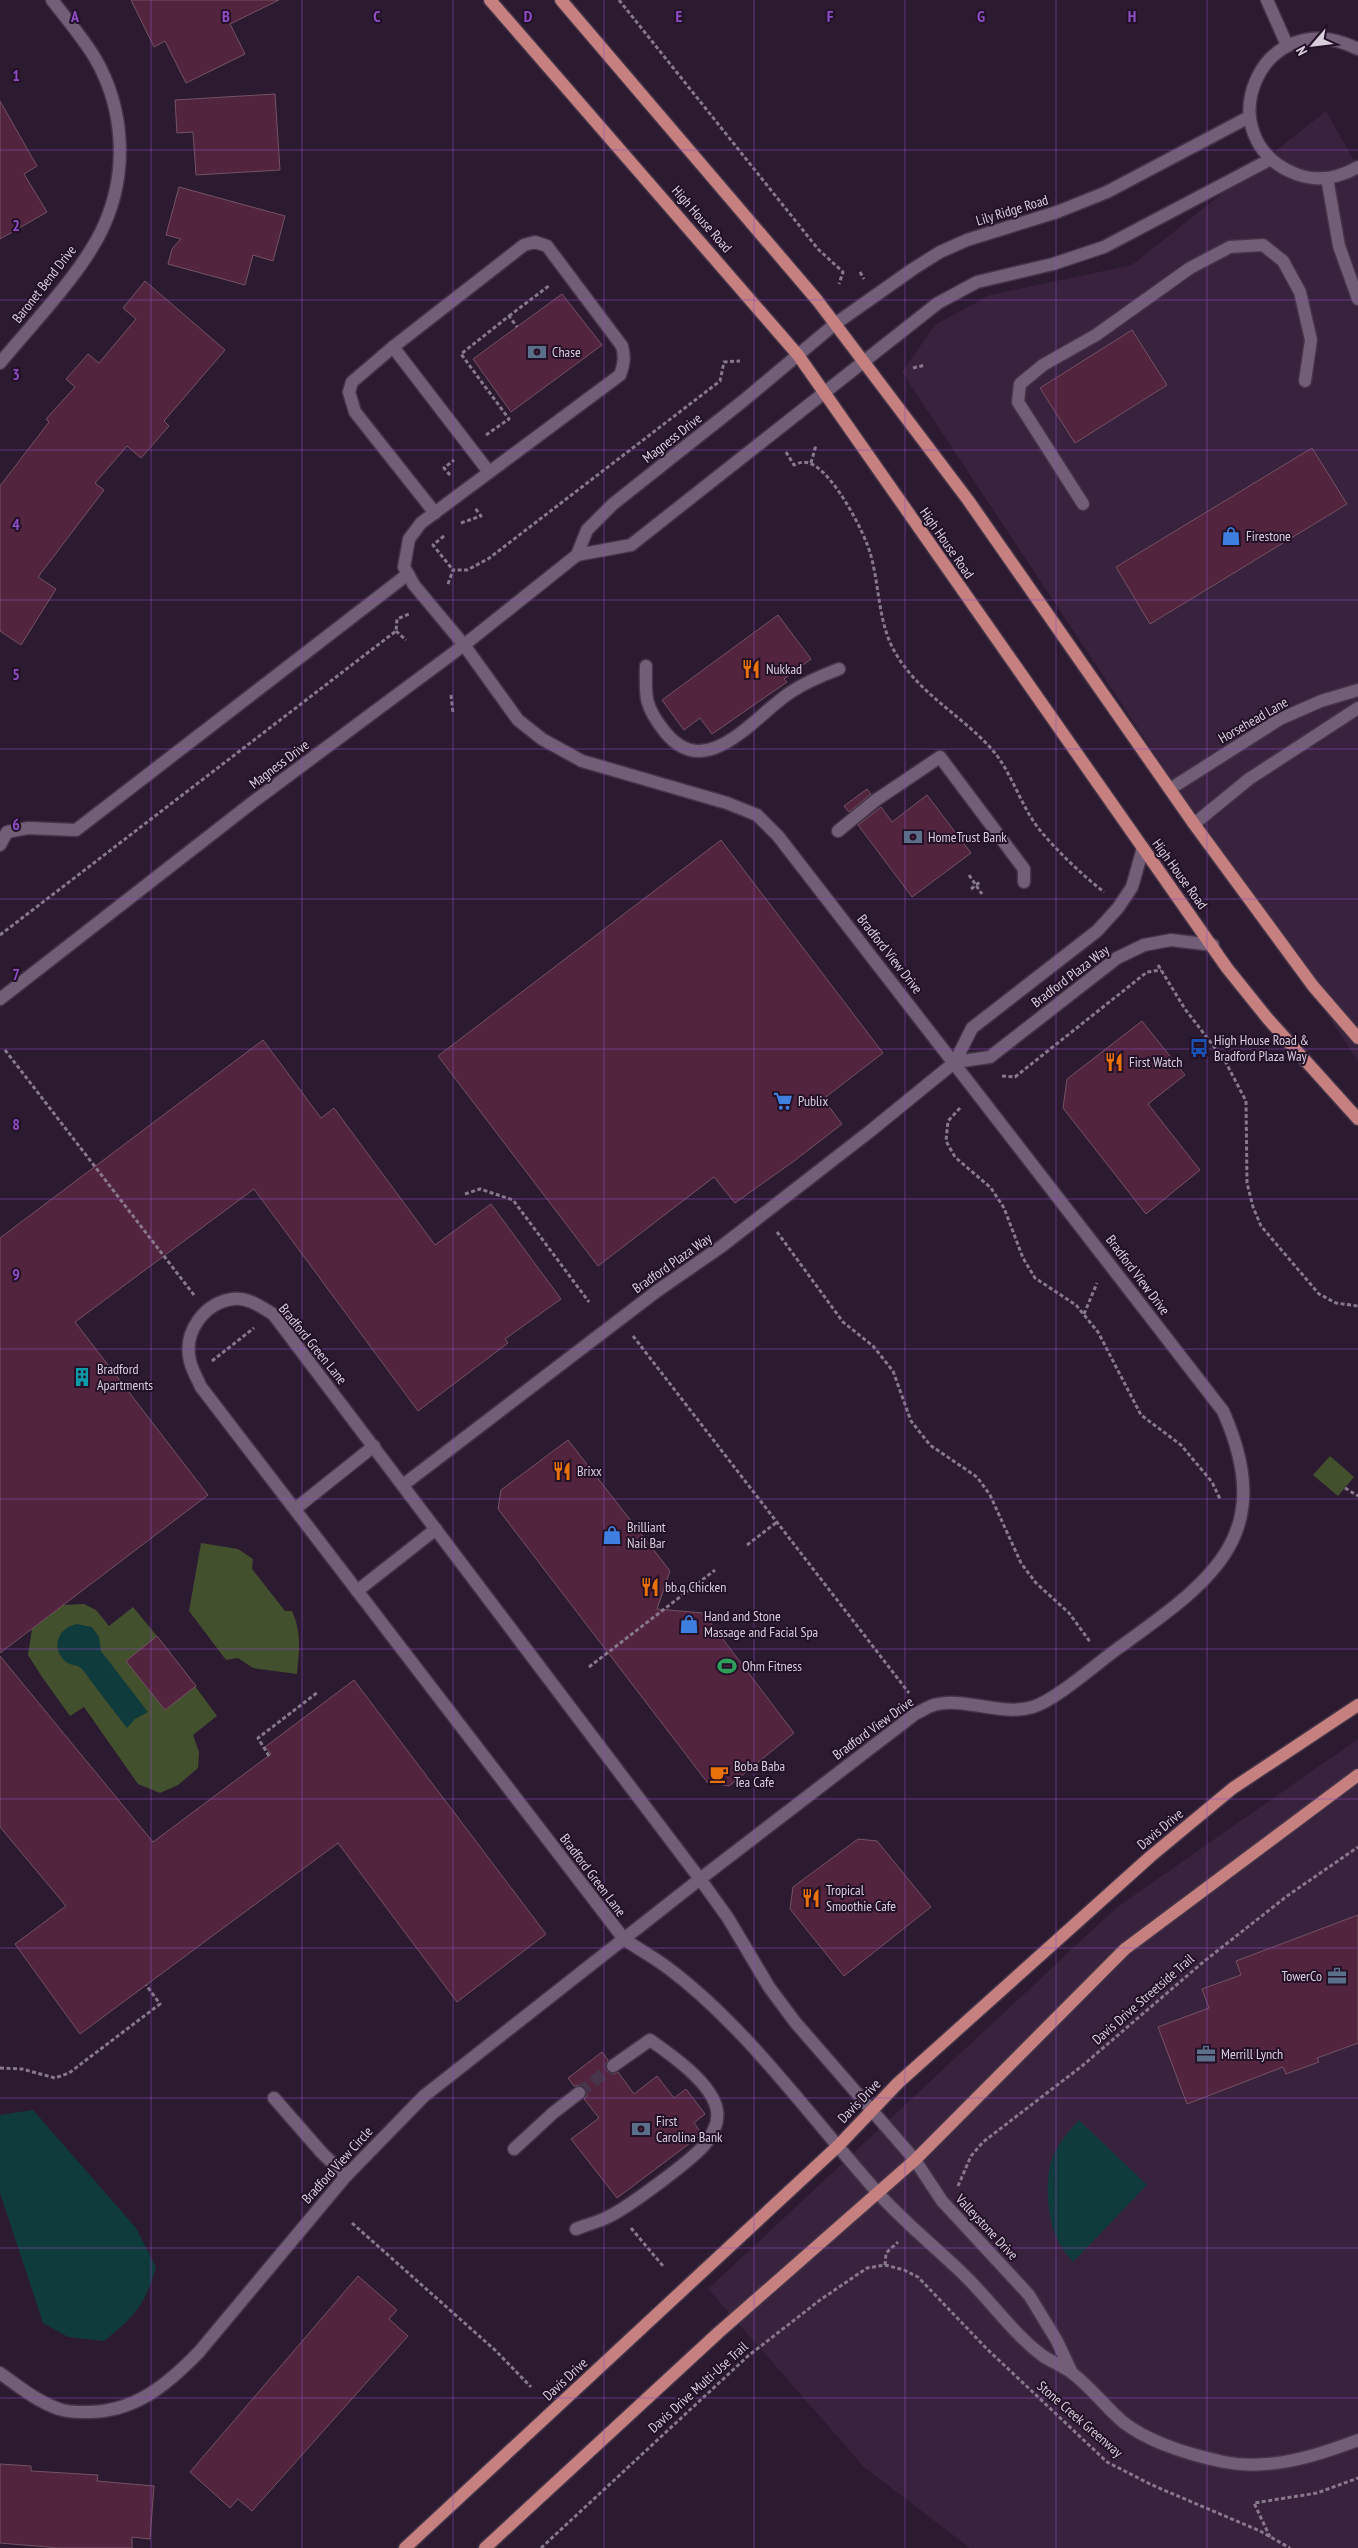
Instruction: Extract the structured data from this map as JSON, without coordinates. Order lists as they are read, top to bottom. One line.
{"streets":{"main road":["High House Road","Davis Drive"],"street":["Lily Ridge Road","Baronet Bend Drive","Magness Drive","Horsehead Lane","Bradford View Drive","Bradford Plaza Way","Bradford Green Lane","Bradford View Circle","Valleystone Drive"],"path":["Davis Drive Streetside Trail","Davis Drive Multi-Use Trail","Stone Creek Greenway"]},"crossings":[["Lily Ridge Road","High House Road"],["Lily Ridge Road","Magness Drive"],["High House Road","Magness Drive"],["High House Road","Bradford Plaza Way"],["Magness Drive","Bradford View Drive"],["Bradford View Drive","Bradford Plaza Way"],["Bradford View Drive","Bradford Green Lane"],["Bradford View Drive","Bradford View Circle"],["Bradford Plaza Way","Bradford Green Lane"],["Bradford Green Lane","Davis Drive"],["Bradford Green Lane","Bradford View Circle"],["Bradford Green Lane","Valleystone Drive"],["Davis Drive","Valleystone Drive"],["Davis Drive Multi-Use Trail","Stone Creek Greenway"]],"places":{"bank":["Chase","HomeTrust Bank","First Carolina Bank"],"shop":["Firestone","Brilliant Nail Bar","Hand and Stone Massage and Facial Spa"],"restaurant":["Nukkad","First Watch","Brixx","bb.q Chicken","Tropical Smoothie Cafe"],"bus stop":["High House Road & Bradford Plaza Way"],"supermarket":["Publix"],"building":["Bradford Apartments"],"sports":["Ohm Fitness"],"cafe":["Boba Baba Tea Cafe"],"office":["TowerCo","Merrill Lynch"]},"north":"bottom left","grid":{"columns":["A","B","C","D","E","F","G","H"],"rows":["1","2","3","4","5","6","7","8","9"]}}
